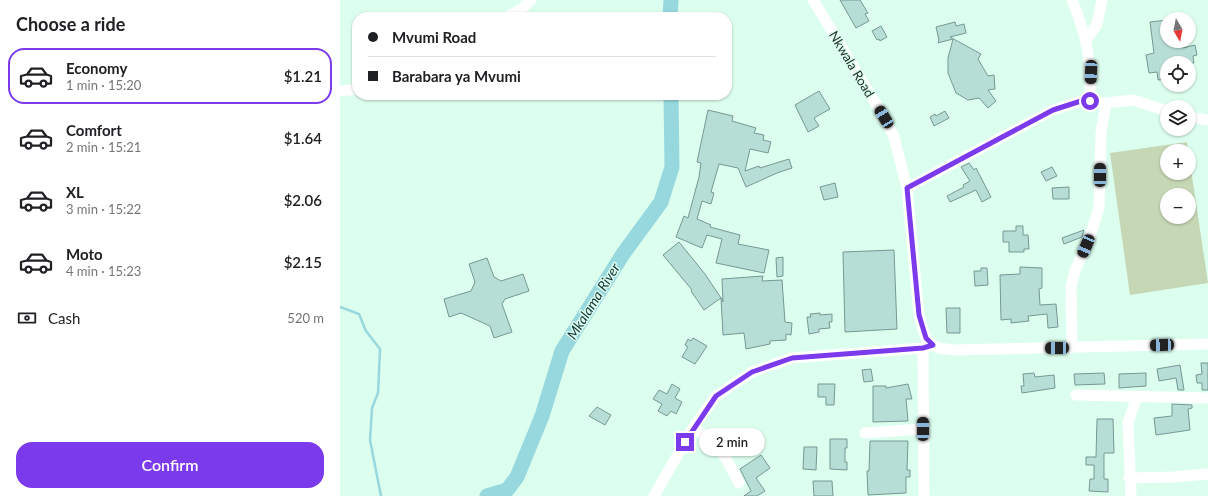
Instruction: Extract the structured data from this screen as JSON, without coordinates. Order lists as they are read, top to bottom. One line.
{"streets":{"street":["Nkwala Road"]},"water":["Mkalama River"],"north":"bottom","page":{"heading":"Choose a ride","map_buttons":["+","−"],"banner":["Mvumi Road","Barabara ya Mvumi"],"list":[{"name":"Economy","note":"1 min · 15:20","value":"$1.21"},{"name":"Comfort","note":"2 min · 15:21","value":"$1.64"},{"name":"XL","note":"3 min · 15:22","value":"$2.06"},{"name":"Moto","note":"4 min · 15:23","value":"$2.15"}],"pay":["Cash","520 m"],"bubble":"2 min","buttons":"Confirm"}}
